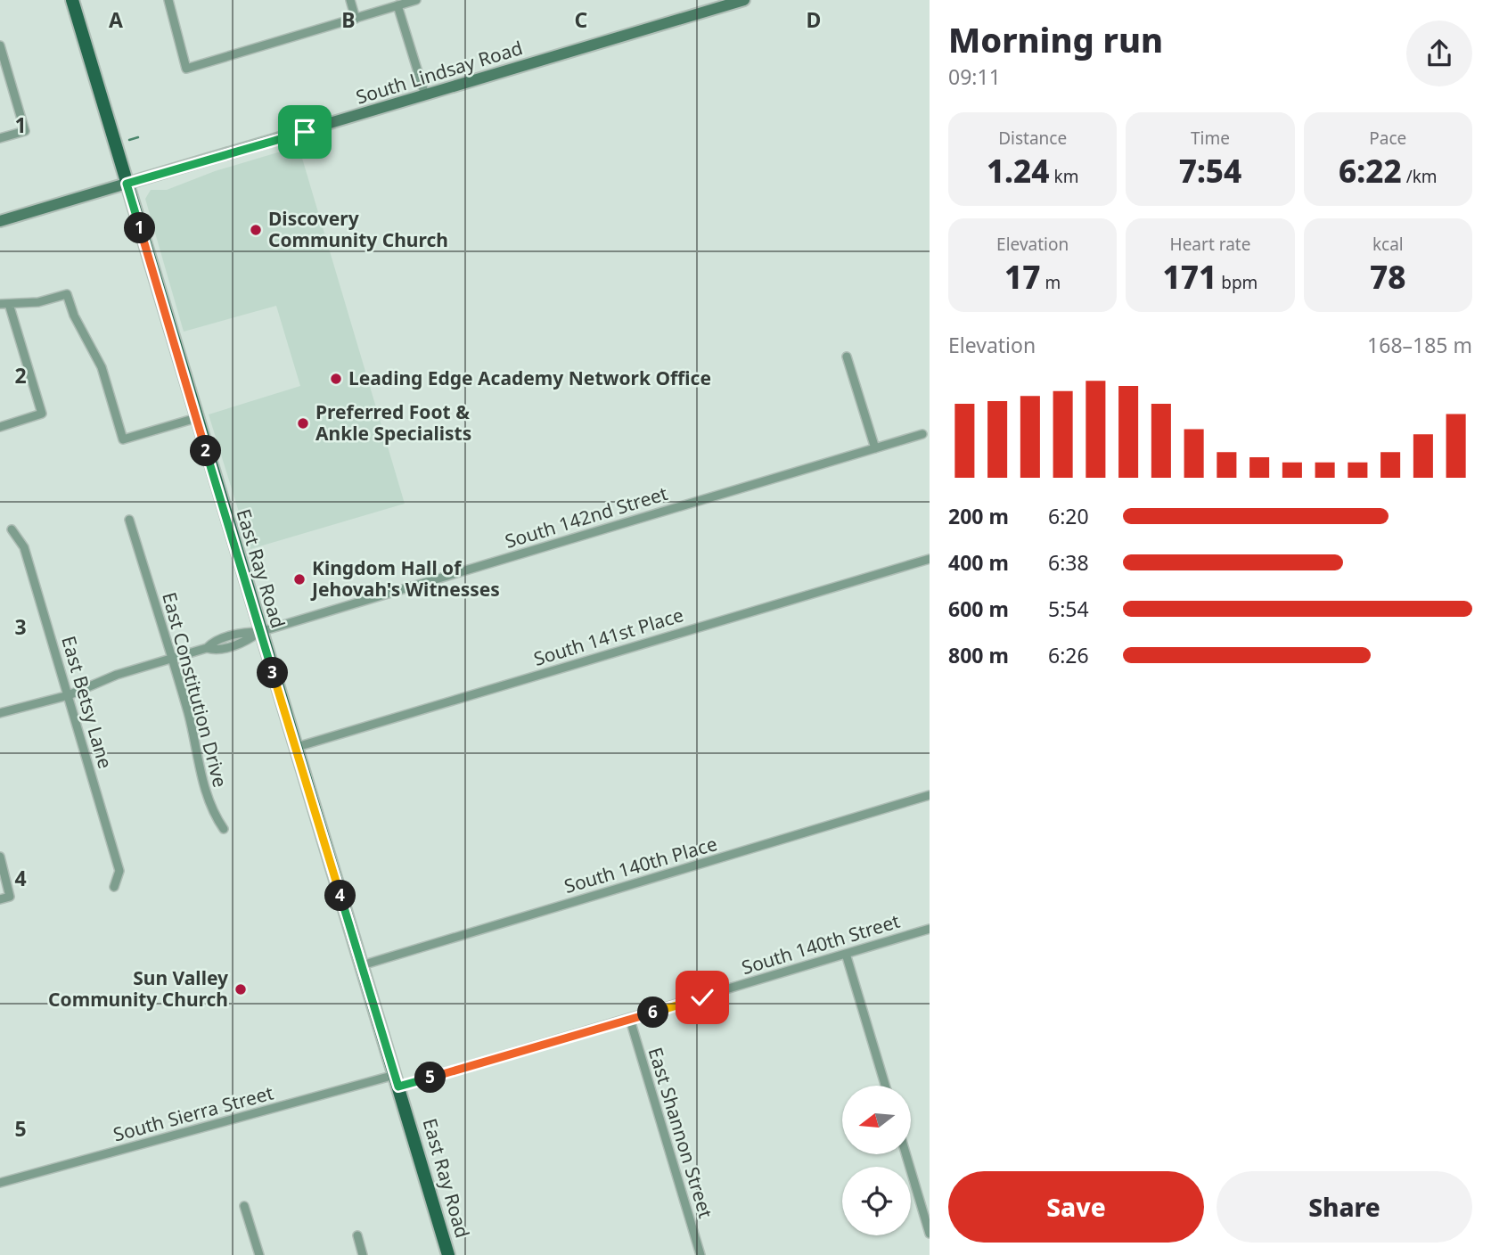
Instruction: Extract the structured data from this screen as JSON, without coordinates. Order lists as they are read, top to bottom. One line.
{"streets":{"main road":["South Lindsay Road","East Ray Road"],"street":["South 142nd Street","South 141st Place","East Constitution Drive","East Betsy Lane","South 140th Place","South 140th Street","South Sierra Street","East Shannon Street"]},"crossings":[["South Lindsay Road","East Ray Road"],["South 142nd Street","East Ray Road"],["South 142nd Street","East Constitution Drive"],["South 142nd Street","East Betsy Lane"],["East Ray Road","South 141st Place"],["East Ray Road","South 140th Place"],["East Ray Road","South 140th Street"],["East Ray Road","South Sierra Street"],["South 140th Street","South Sierra Street"],["South 140th Street","East Shannon Street"]],"places":["Discovery Community Church","Leading Edge Academy Network Office","Preferred Foot & Ankle Specialists","Kingdom Hall of Jehovah's Witnesses","Sun Valley Community Church"],"north":"left","page":{"heading":["Morning run","09:11"],"stats":[["Distance","1.24 km"],["Time","7:54"],["Pace","6:22 /km"],["Elevation","17 m"],["Heart rate","171 bpm"],["kcal","78"]],"pins":["1","2","3","4","6","5"],"chart":["Elevation","168–185 m"],"list":[{"name":"200 m","note":"6:20"},{"name":"400 m","note":"6:38"},{"name":"600 m","note":"5:54"},{"name":"800 m","note":"6:26"}],"buttons":["Save","Share"]},"grid":{"columns":["A","B","C","D"],"rows":["1","2","3","4","5"]}}
